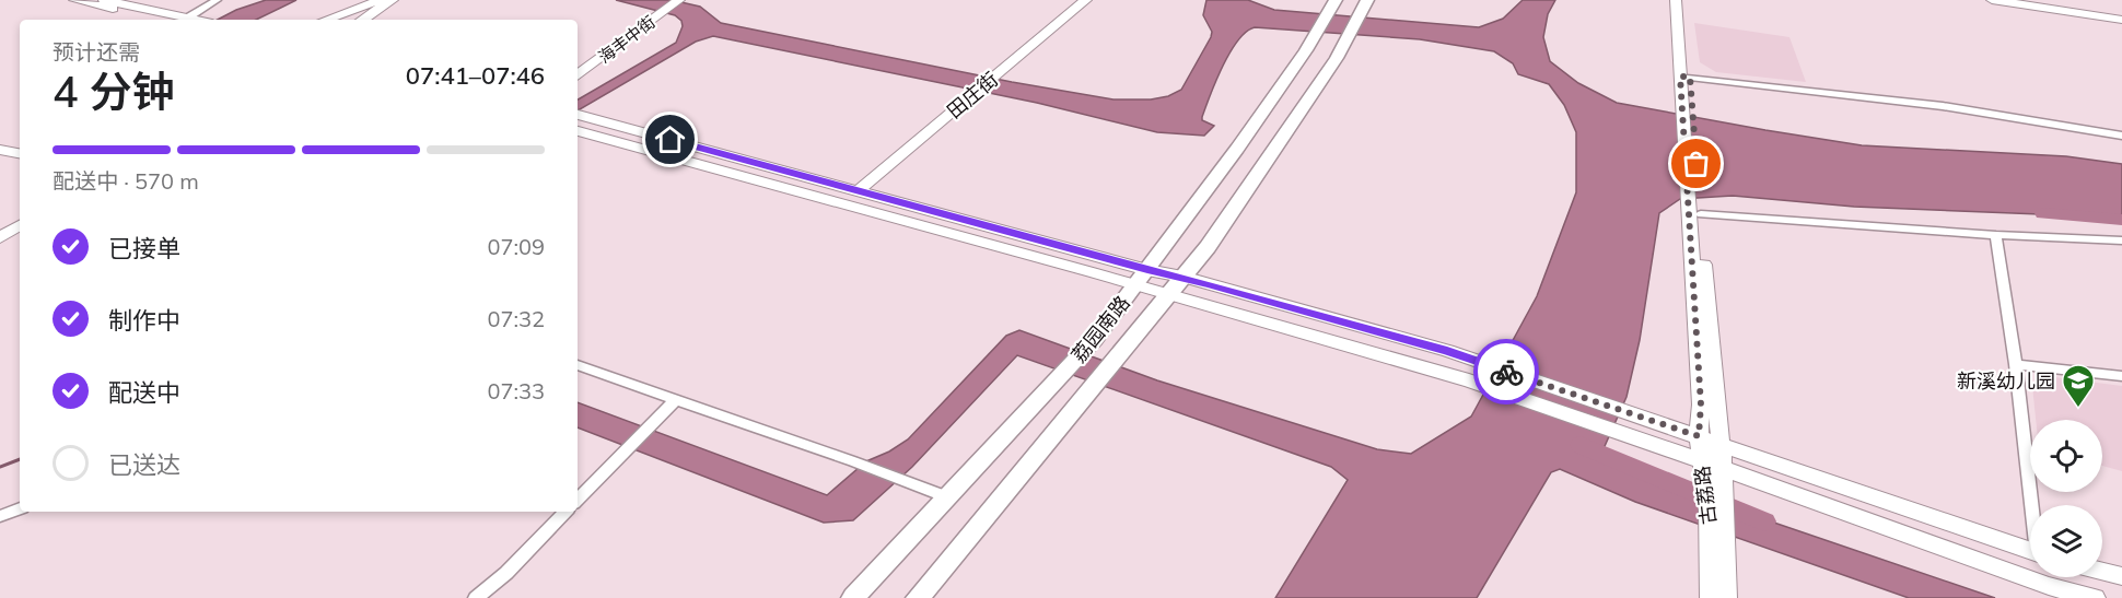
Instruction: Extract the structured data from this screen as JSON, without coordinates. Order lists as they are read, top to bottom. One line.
{"streets":{"main road":["海丰中街","田庄街","荔园南路","古荔路"]},"places":{"school or university":["新溪幼儿园"]},"page":{"heading":["4 分钟","预计还需","07:41–07:46"],"bar":"配送中 · 570 m","list":[["已接单","07:09"],["制作中","07:32"],["配送中","07:33"],"已送达"]}}
